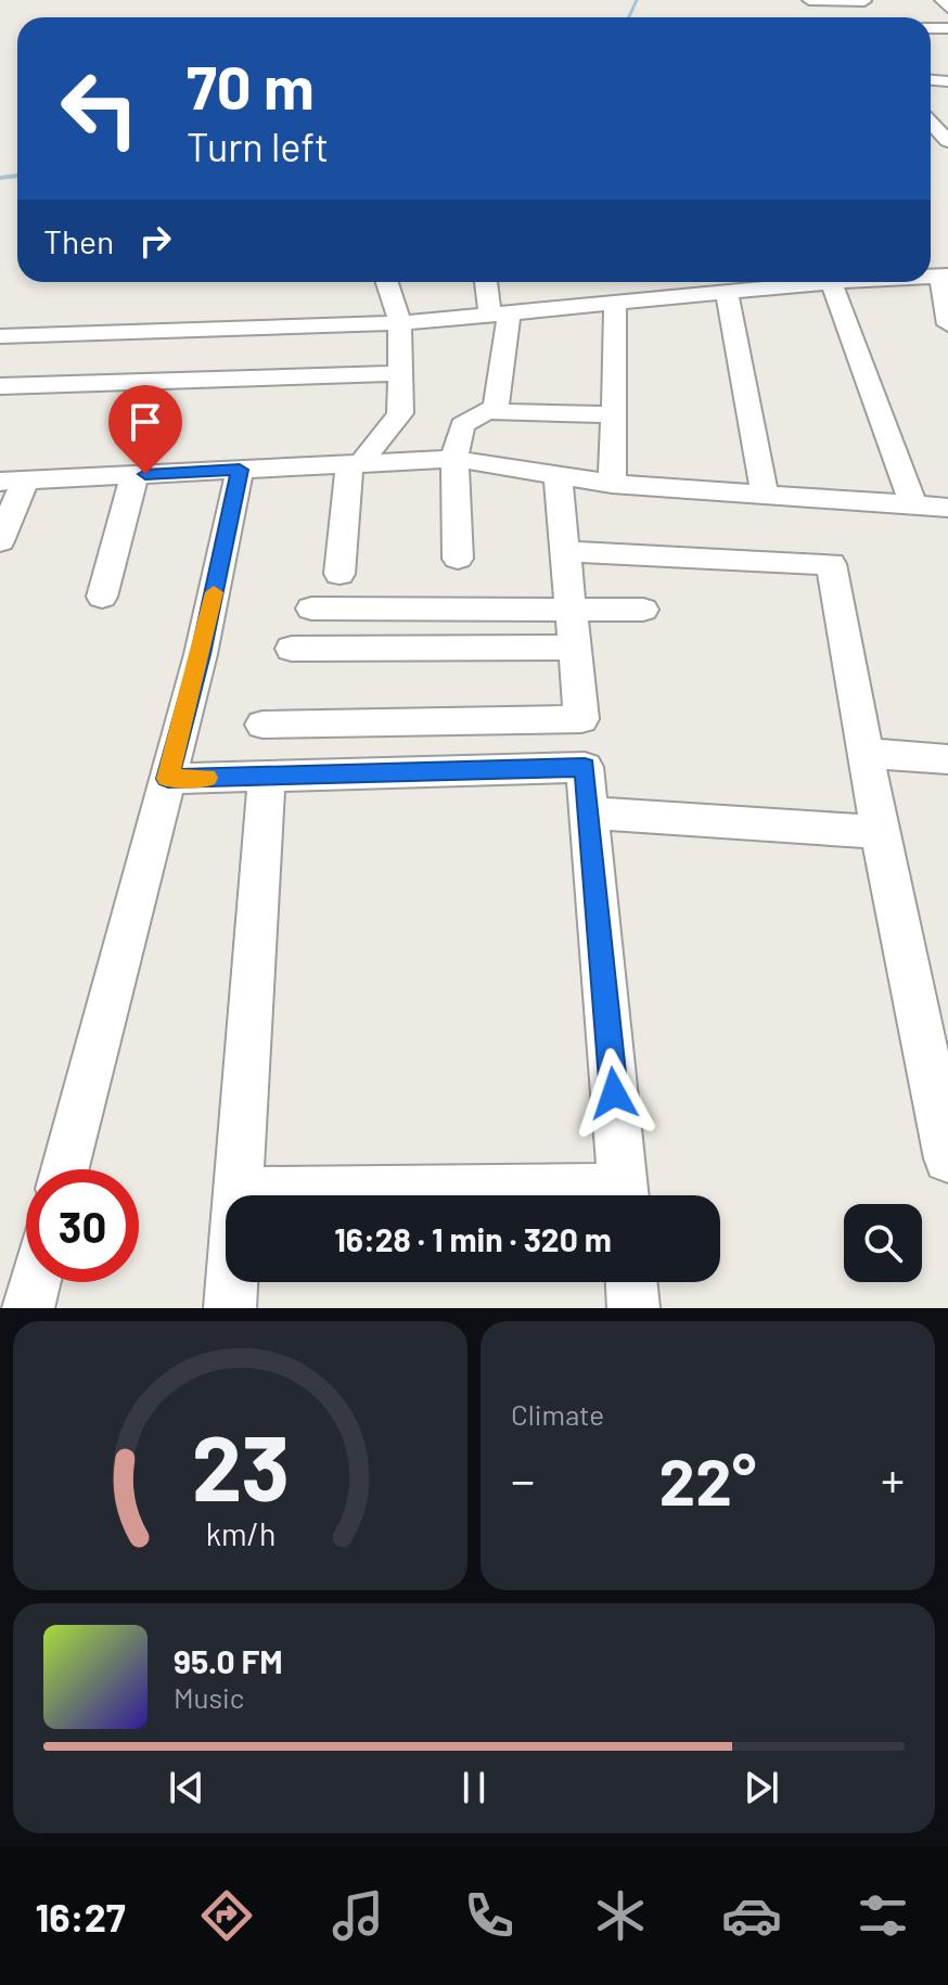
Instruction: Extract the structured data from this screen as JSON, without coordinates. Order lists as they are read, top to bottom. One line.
{"page":{"turn":["70 m","Turn left"],"then":"Then","limit":"30","trip":"16:28 · 1 min · 320 m","tile":"Climate","heat":["−","22°","+"],"song":["95.0 FM","Music"],"tabs":"16:27","gauge":["23","km/h"]}}
